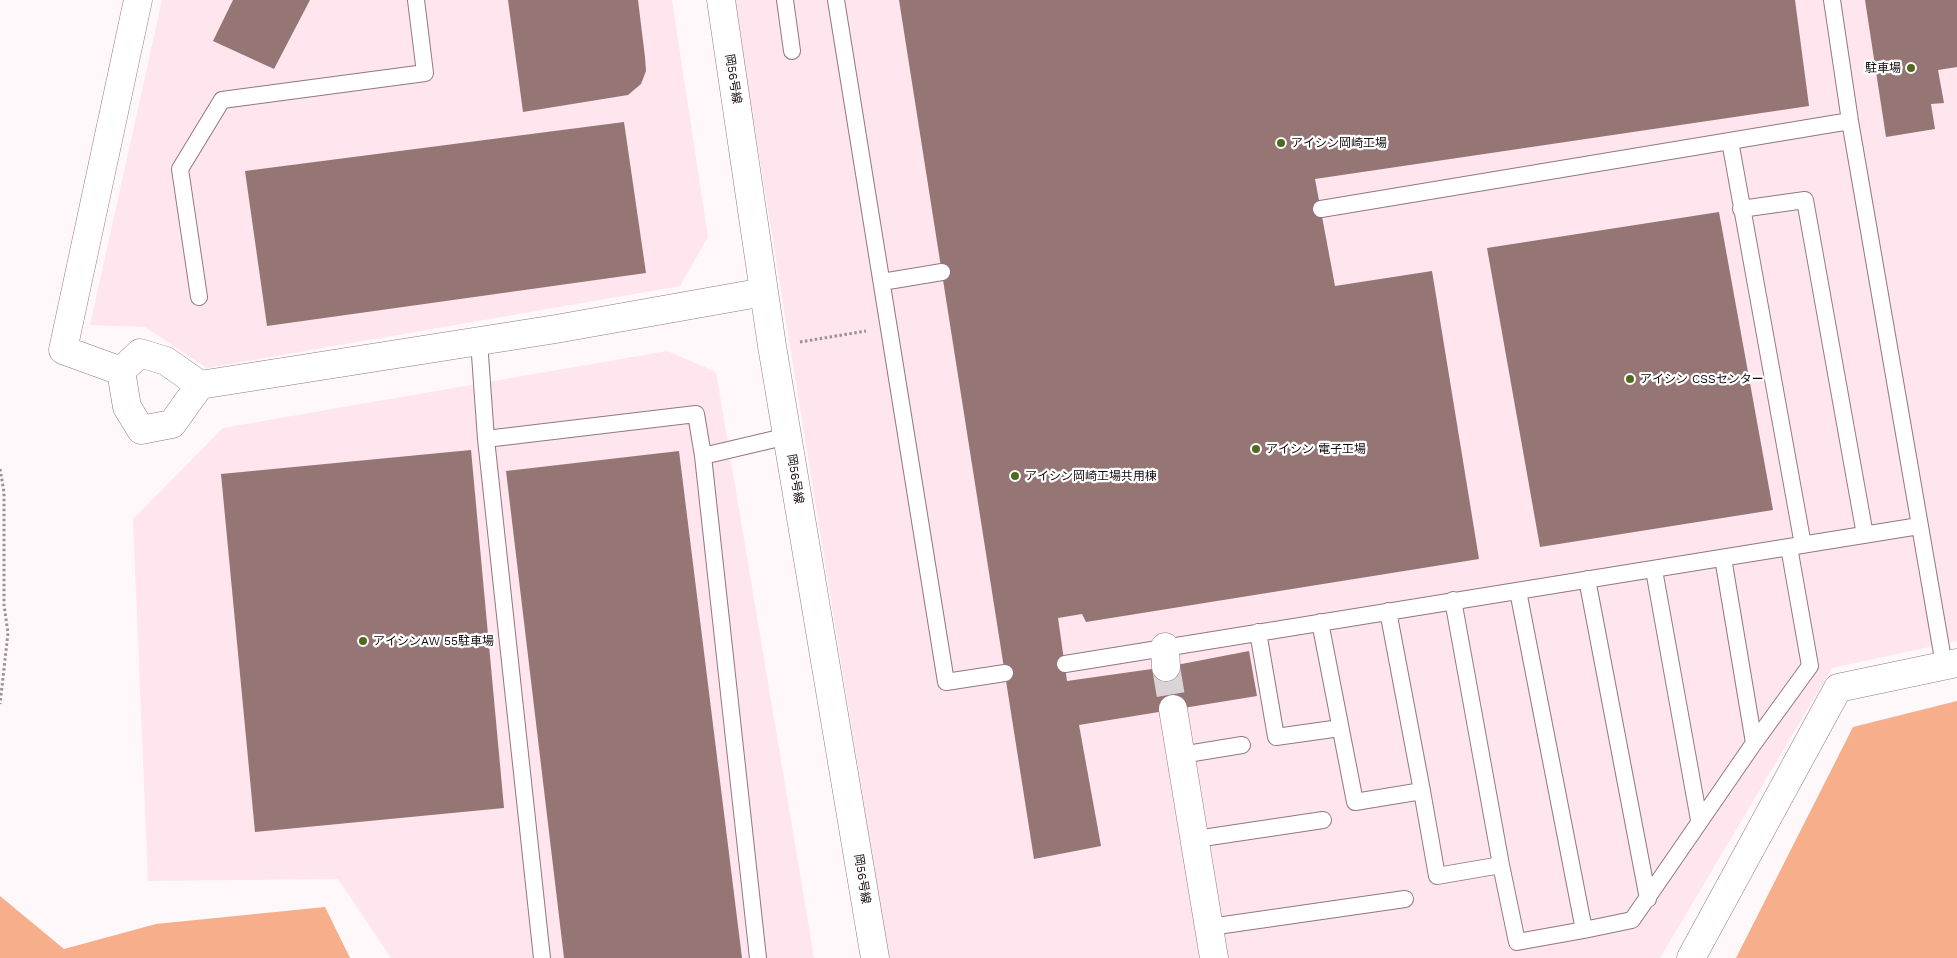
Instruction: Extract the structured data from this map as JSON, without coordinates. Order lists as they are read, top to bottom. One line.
{"streets":{"street":["岡56号線"]},"places":["駐車場","アイシン岡崎工場","アイシン CSSセンター","アイシン 電子工場","アイシン岡崎工場共用棟","アイシンAW 55駐車場"]}
